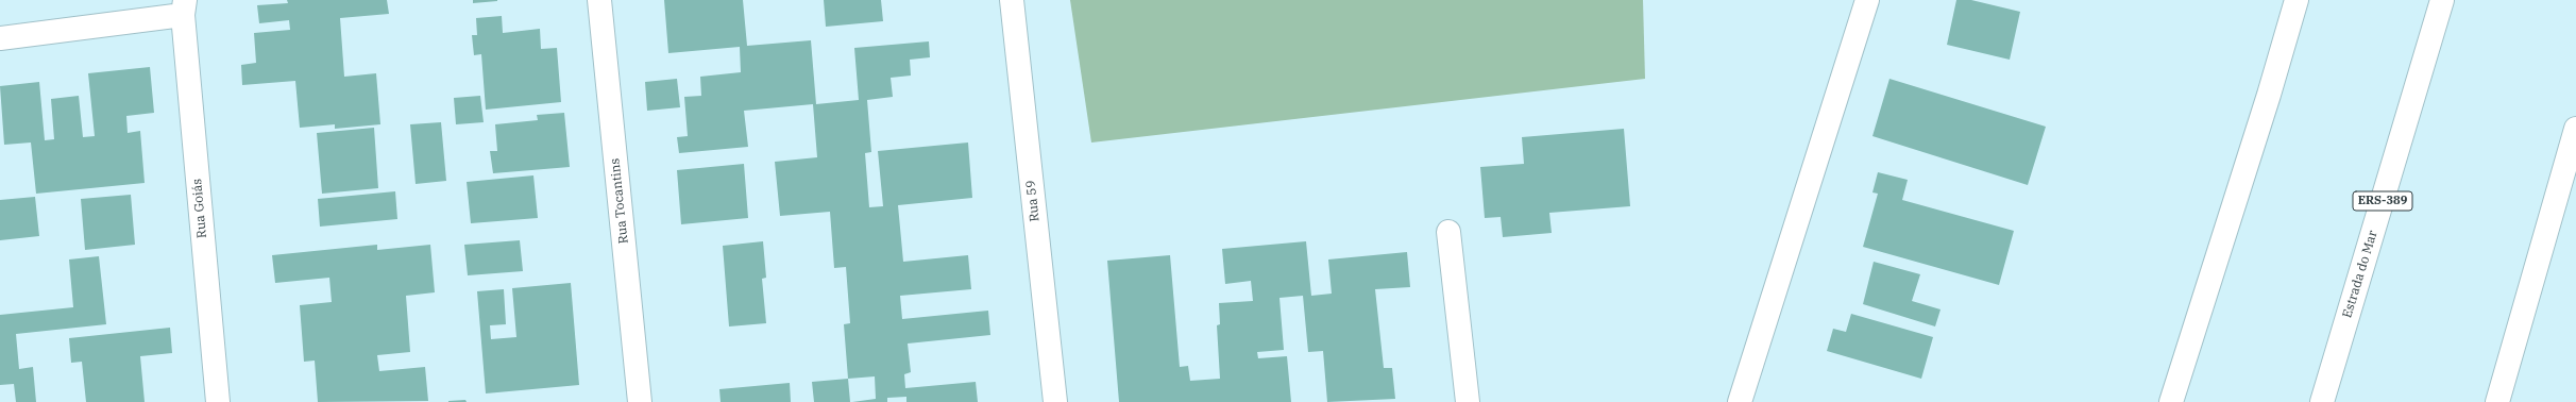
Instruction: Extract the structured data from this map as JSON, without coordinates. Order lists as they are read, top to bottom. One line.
{"streets":{"street":["Rua Tocantins","Rua 59","ERS-389","Rua Goiás","Estrada do Mar"]}}
